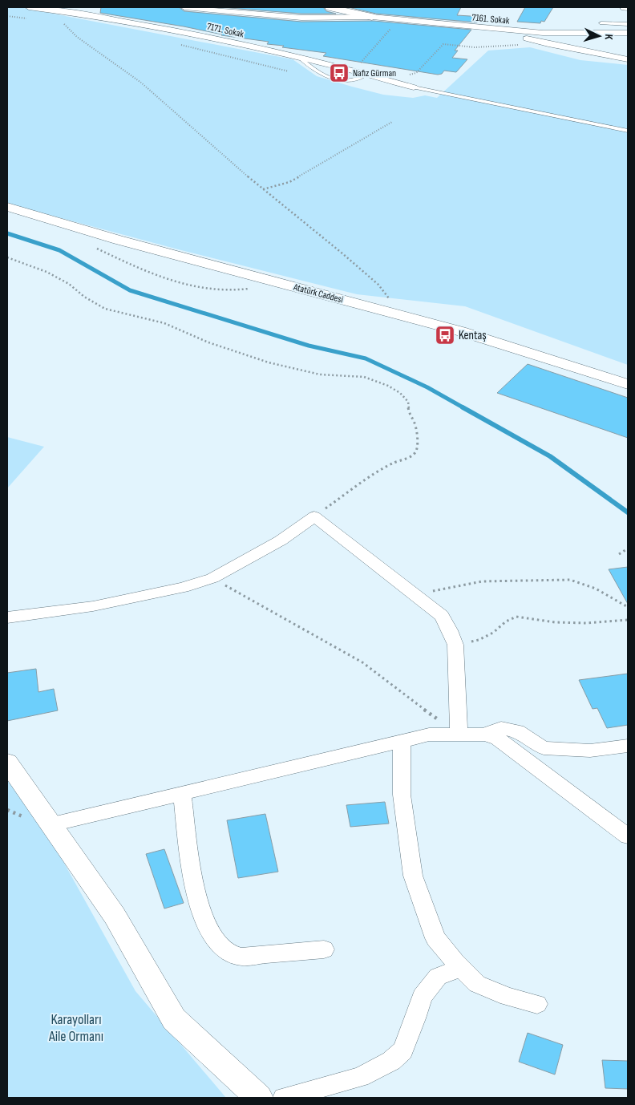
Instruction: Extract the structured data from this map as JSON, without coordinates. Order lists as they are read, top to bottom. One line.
{"streets":{"street":["7161. Sokak","7171. Sokak","Atatürk Caddesi"]},"parks":["Karayolları Aile Ormanı"],"places":{"bus stop":["Nafiz Gürman","Kentaş"]},"north":"right"}
